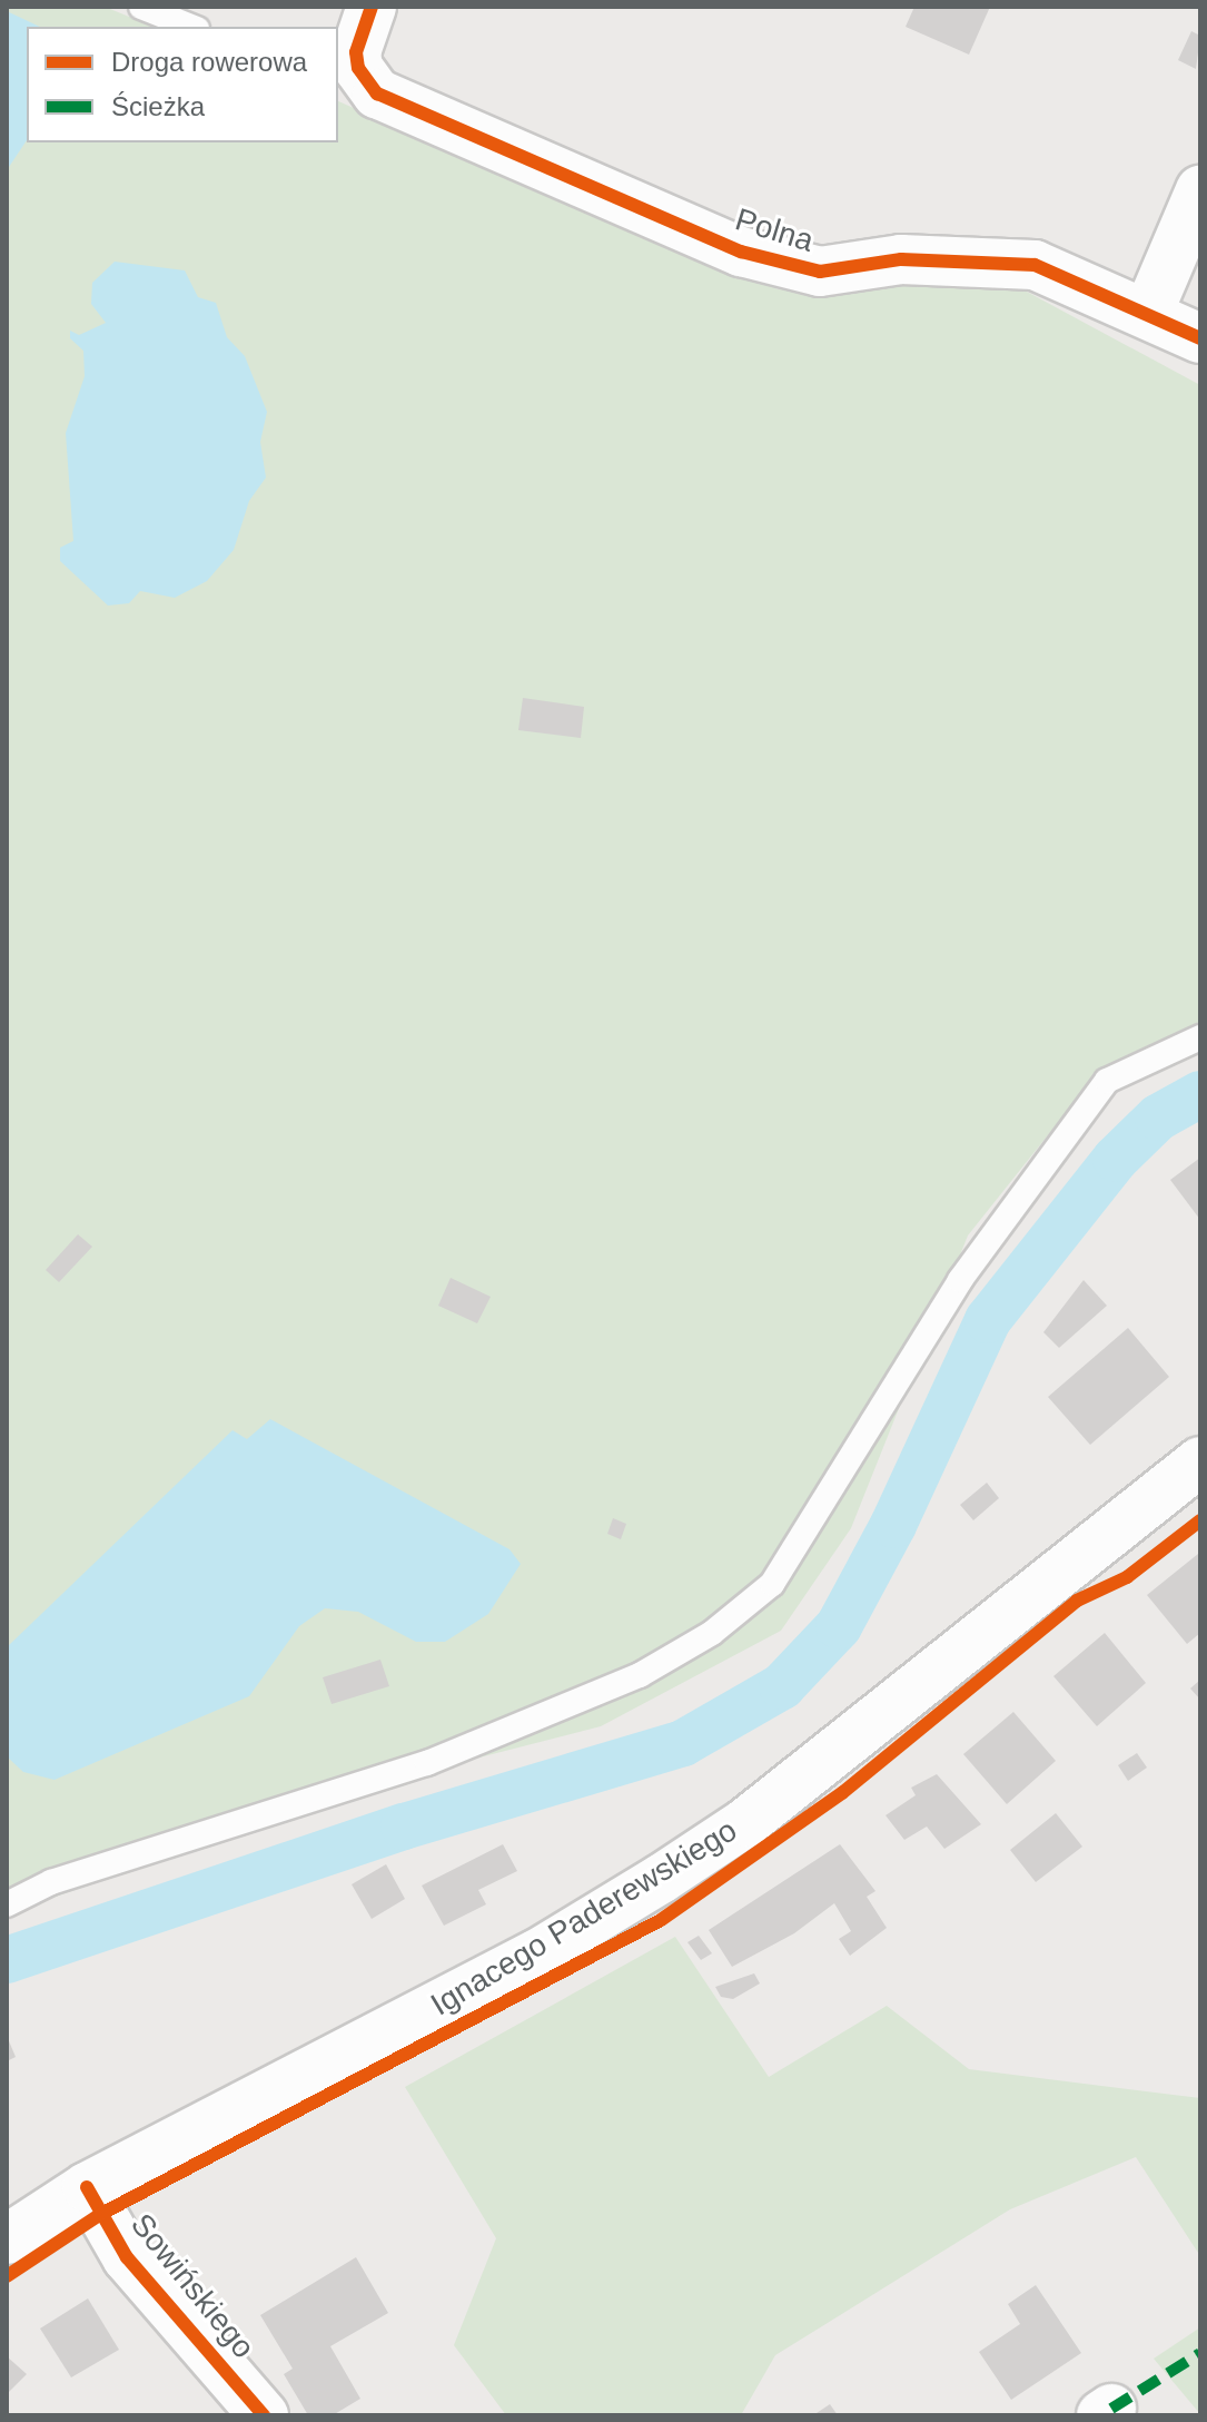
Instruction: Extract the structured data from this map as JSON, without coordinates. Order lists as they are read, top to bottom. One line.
{"streets":{"main road":["Polna","Ignacego Paderewskiego","Sowińskiego"]},"crossings":[["Ignacego Paderewskiego","Sowińskiego"]],"legend":["Droga rowerowa","Ścieżka"]}
